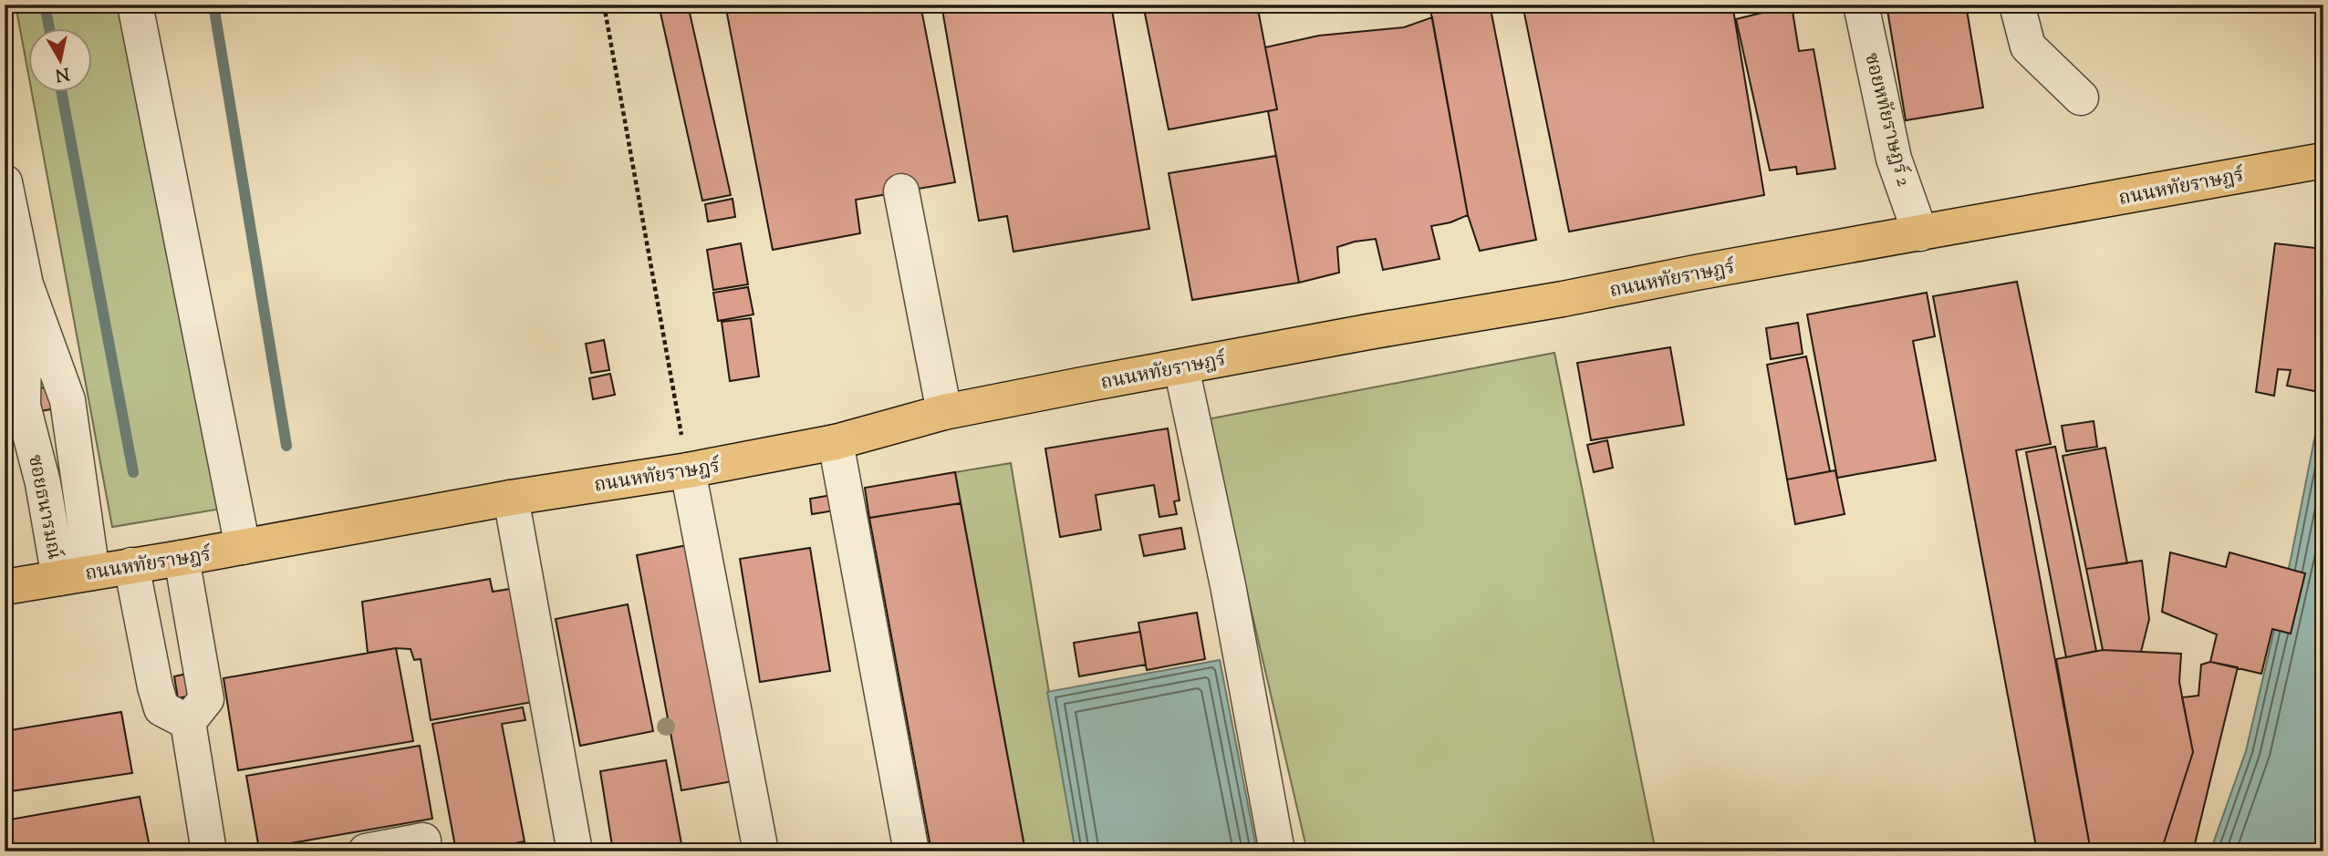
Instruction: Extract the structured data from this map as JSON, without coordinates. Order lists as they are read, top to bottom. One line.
{"streets":{"main road":["ถนนหทัยราษฎร์"],"street":["ซอยหทัยราษฎร์ 2","ซอยธนารมณ์"]},"crossings":[["ซอยหทัยราษฎร์ 2","ถนนหทัยราษฎร์"],["ถนนหทัยราษฎร์","ซอยธนารมณ์"]],"north":"bottom"}
